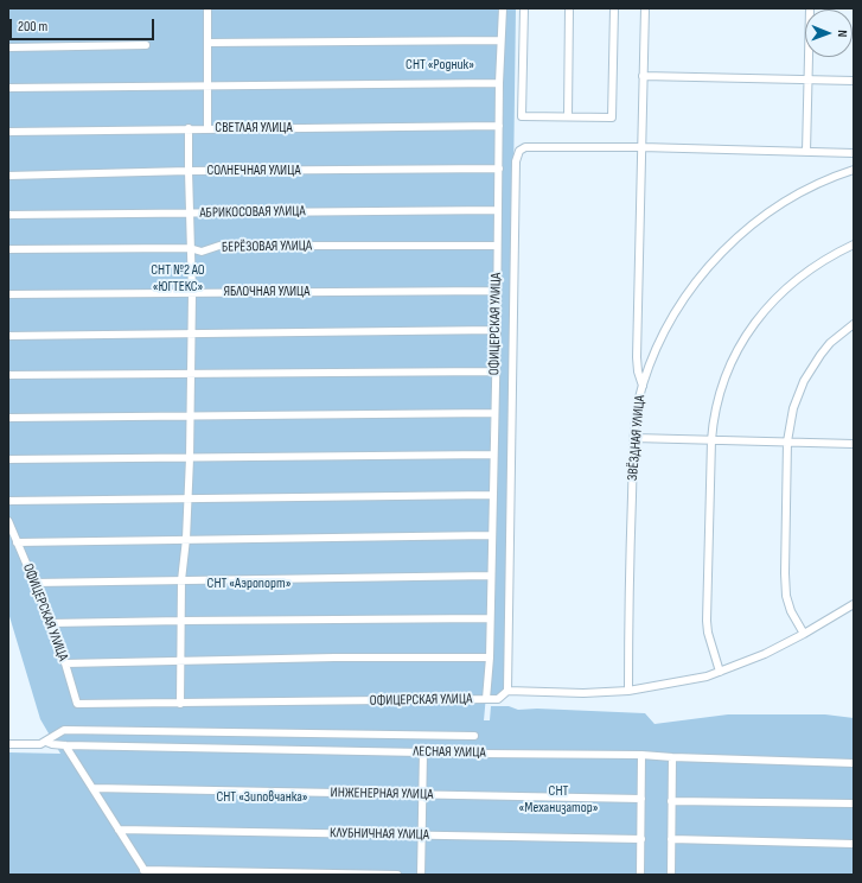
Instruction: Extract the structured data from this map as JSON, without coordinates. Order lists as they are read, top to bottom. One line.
{"streets":{"street":["СВЕТЛАЯ УЛИЦА","СОЛНЕЧНАЯ УЛИЦА","АБРИКОСОВАЯ УЛИЦА","БЕРЁЗОВАЯ УЛИЦА","ЯБЛОЧНАЯ УЛИЦА","ОФИЦЕРСКАЯ УЛИЦА","ЗВЁЗДНАЯ УЛИЦА","ЛЕСНАЯ УЛИЦА","ИНЖЕНЕРНАЯ УЛИЦА","КЛУБНИЧНАЯ УЛИЦА"]},"crossings":[["СВЕТЛАЯ УЛИЦА","ОФИЦЕРСКАЯ УЛИЦА"],["СОЛНЕЧНАЯ УЛИЦА","ОФИЦЕРСКАЯ УЛИЦА"],["АБРИКОСОВАЯ УЛИЦА","ОФИЦЕРСКАЯ УЛИЦА"],["БЕРЁЗОВАЯ УЛИЦА","ОФИЦЕРСКАЯ УЛИЦА"],["ЯБЛОЧНАЯ УЛИЦА","ОФИЦЕРСКАЯ УЛИЦА"]],"parks":["СНТ «Родник»","СНТ №2 АО «ЮГТЕКС»","СНТ «Аэропорт»","СНТ «Механизатор»","СНТ «Зиповчанка»"],"scale_bar":"200 m","north":"right"}
